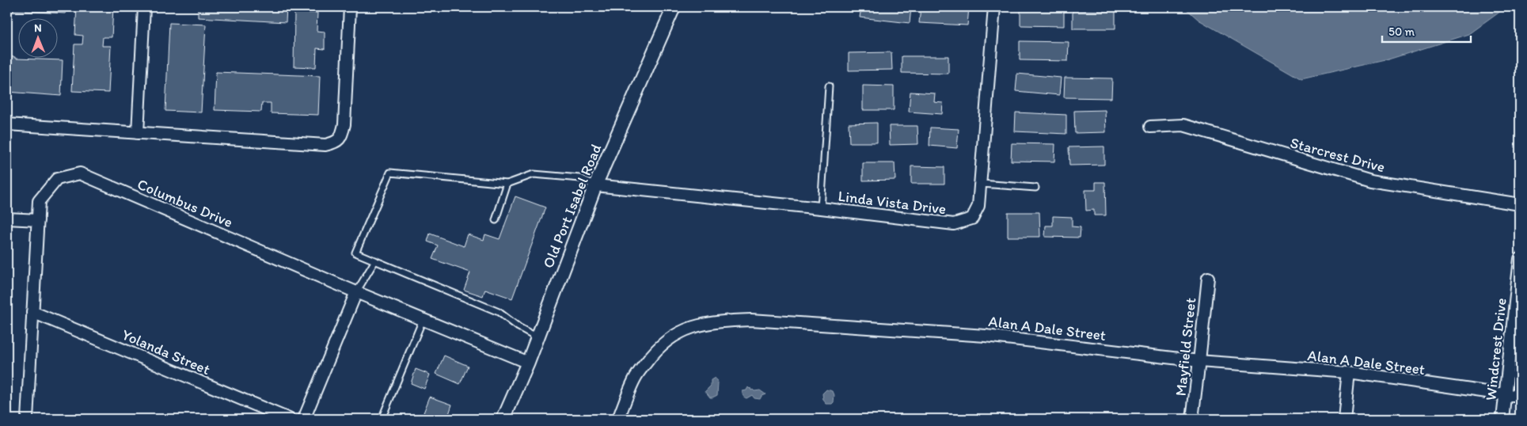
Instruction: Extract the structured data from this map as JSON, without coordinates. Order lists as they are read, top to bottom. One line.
{"streets":{"street":["Starcrest Drive","Linda Vista Drive","Columbus Drive","Old Port Isabel Road","Alan A Dale Street","Mayfield Street","Windcrest Drive","Yolanda Street"]},"crossings":[["Linda Vista Drive","Old Port Isabel Road"],["Columbus Drive","Old Port Isabel Road"],["Columbus Drive","Yolanda Street"],["Alan A Dale Street","Mayfield Street"],["Alan A Dale Street","Windcrest Drive"]],"scale_bar":"50 m","north":"top"}
